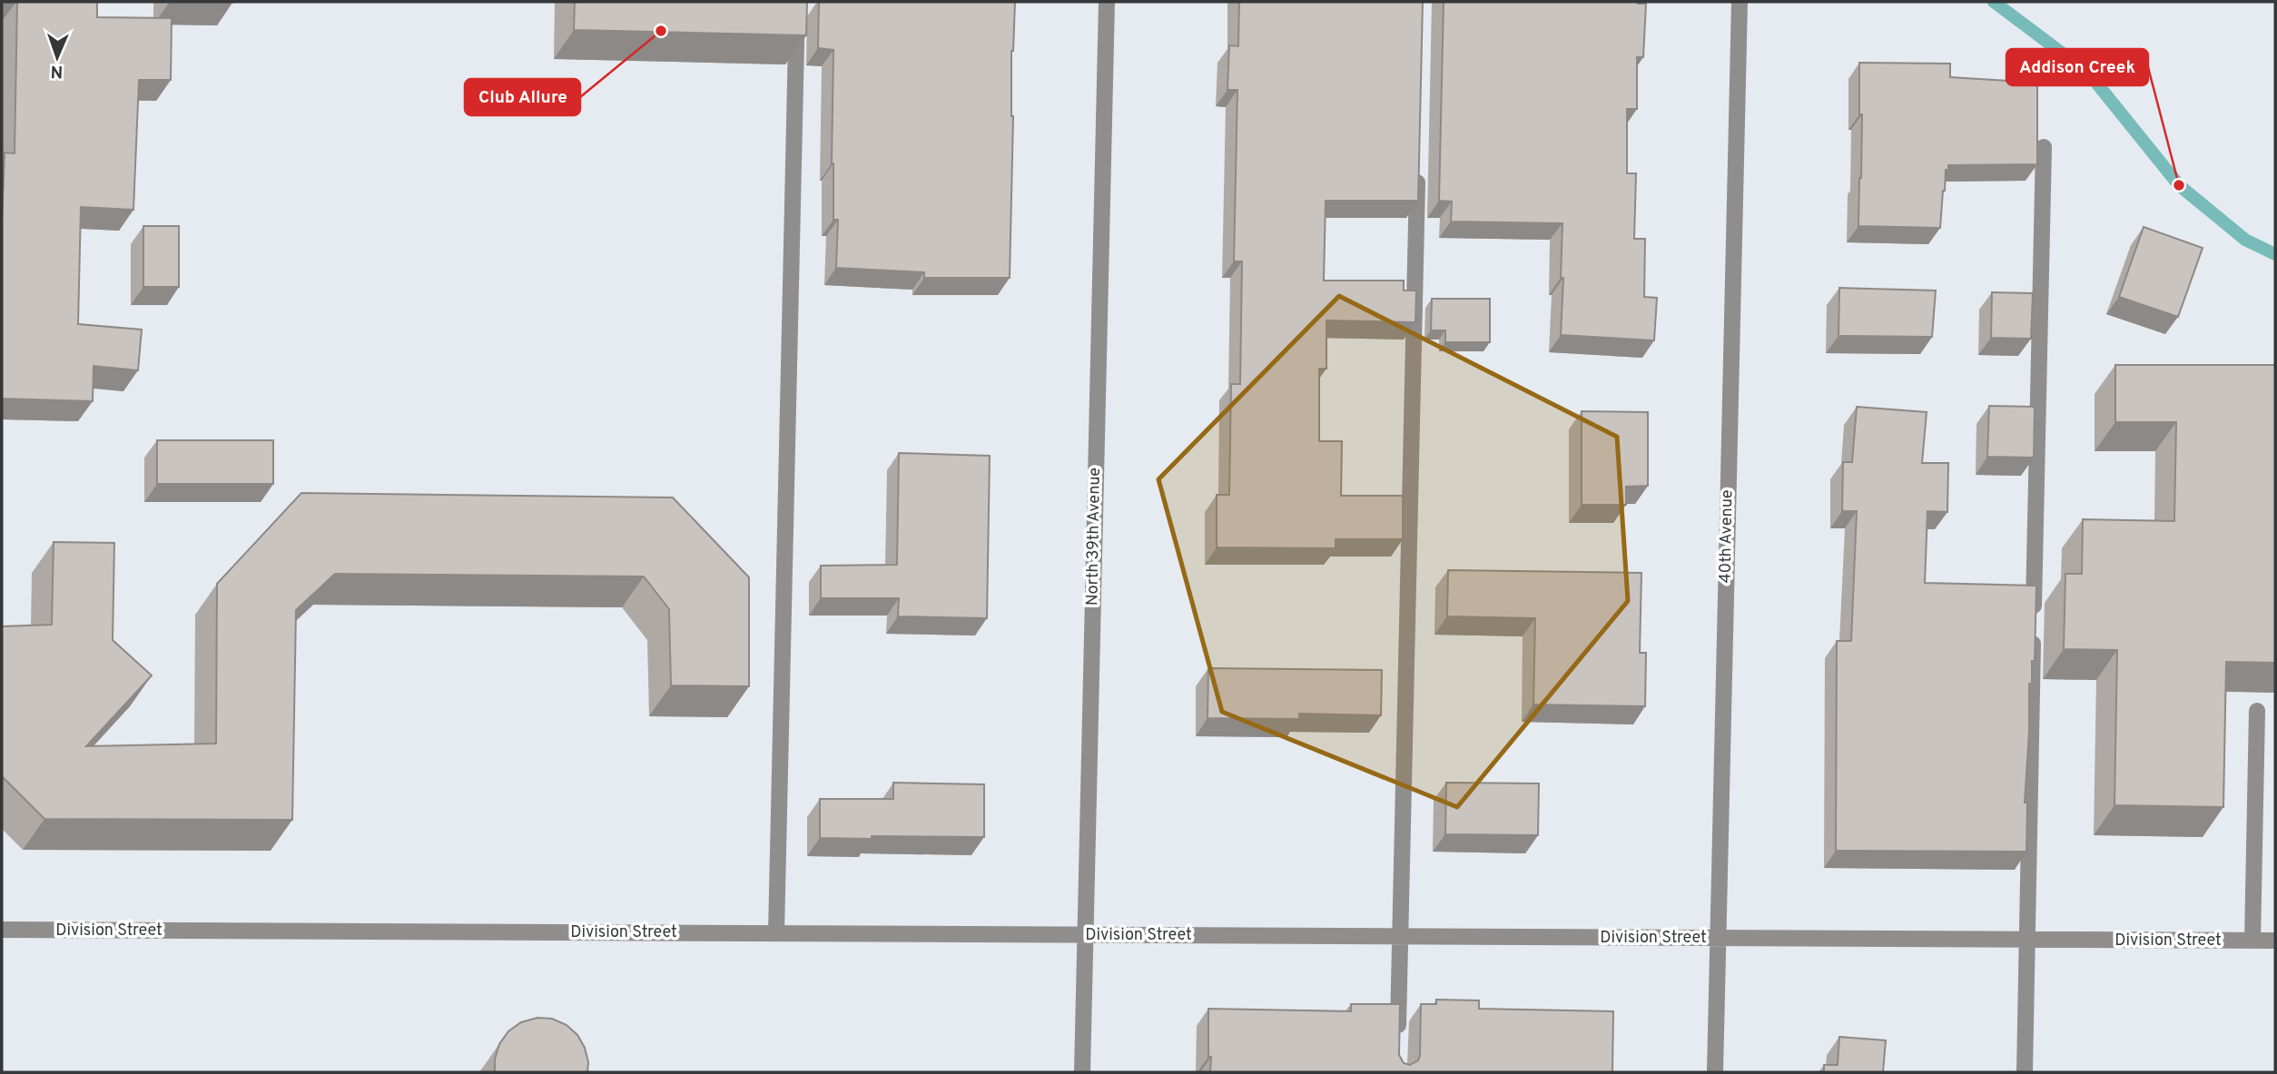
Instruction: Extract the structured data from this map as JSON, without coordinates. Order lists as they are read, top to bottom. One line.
{"streets":{"street":["North 39th Avenue","40th Avenue","Division Street"]},"crossings":[["North 39th Avenue","Division Street"],["40th Avenue","Division Street"]],"places":["Club Allure","Addison Creek"],"north":"bottom"}
